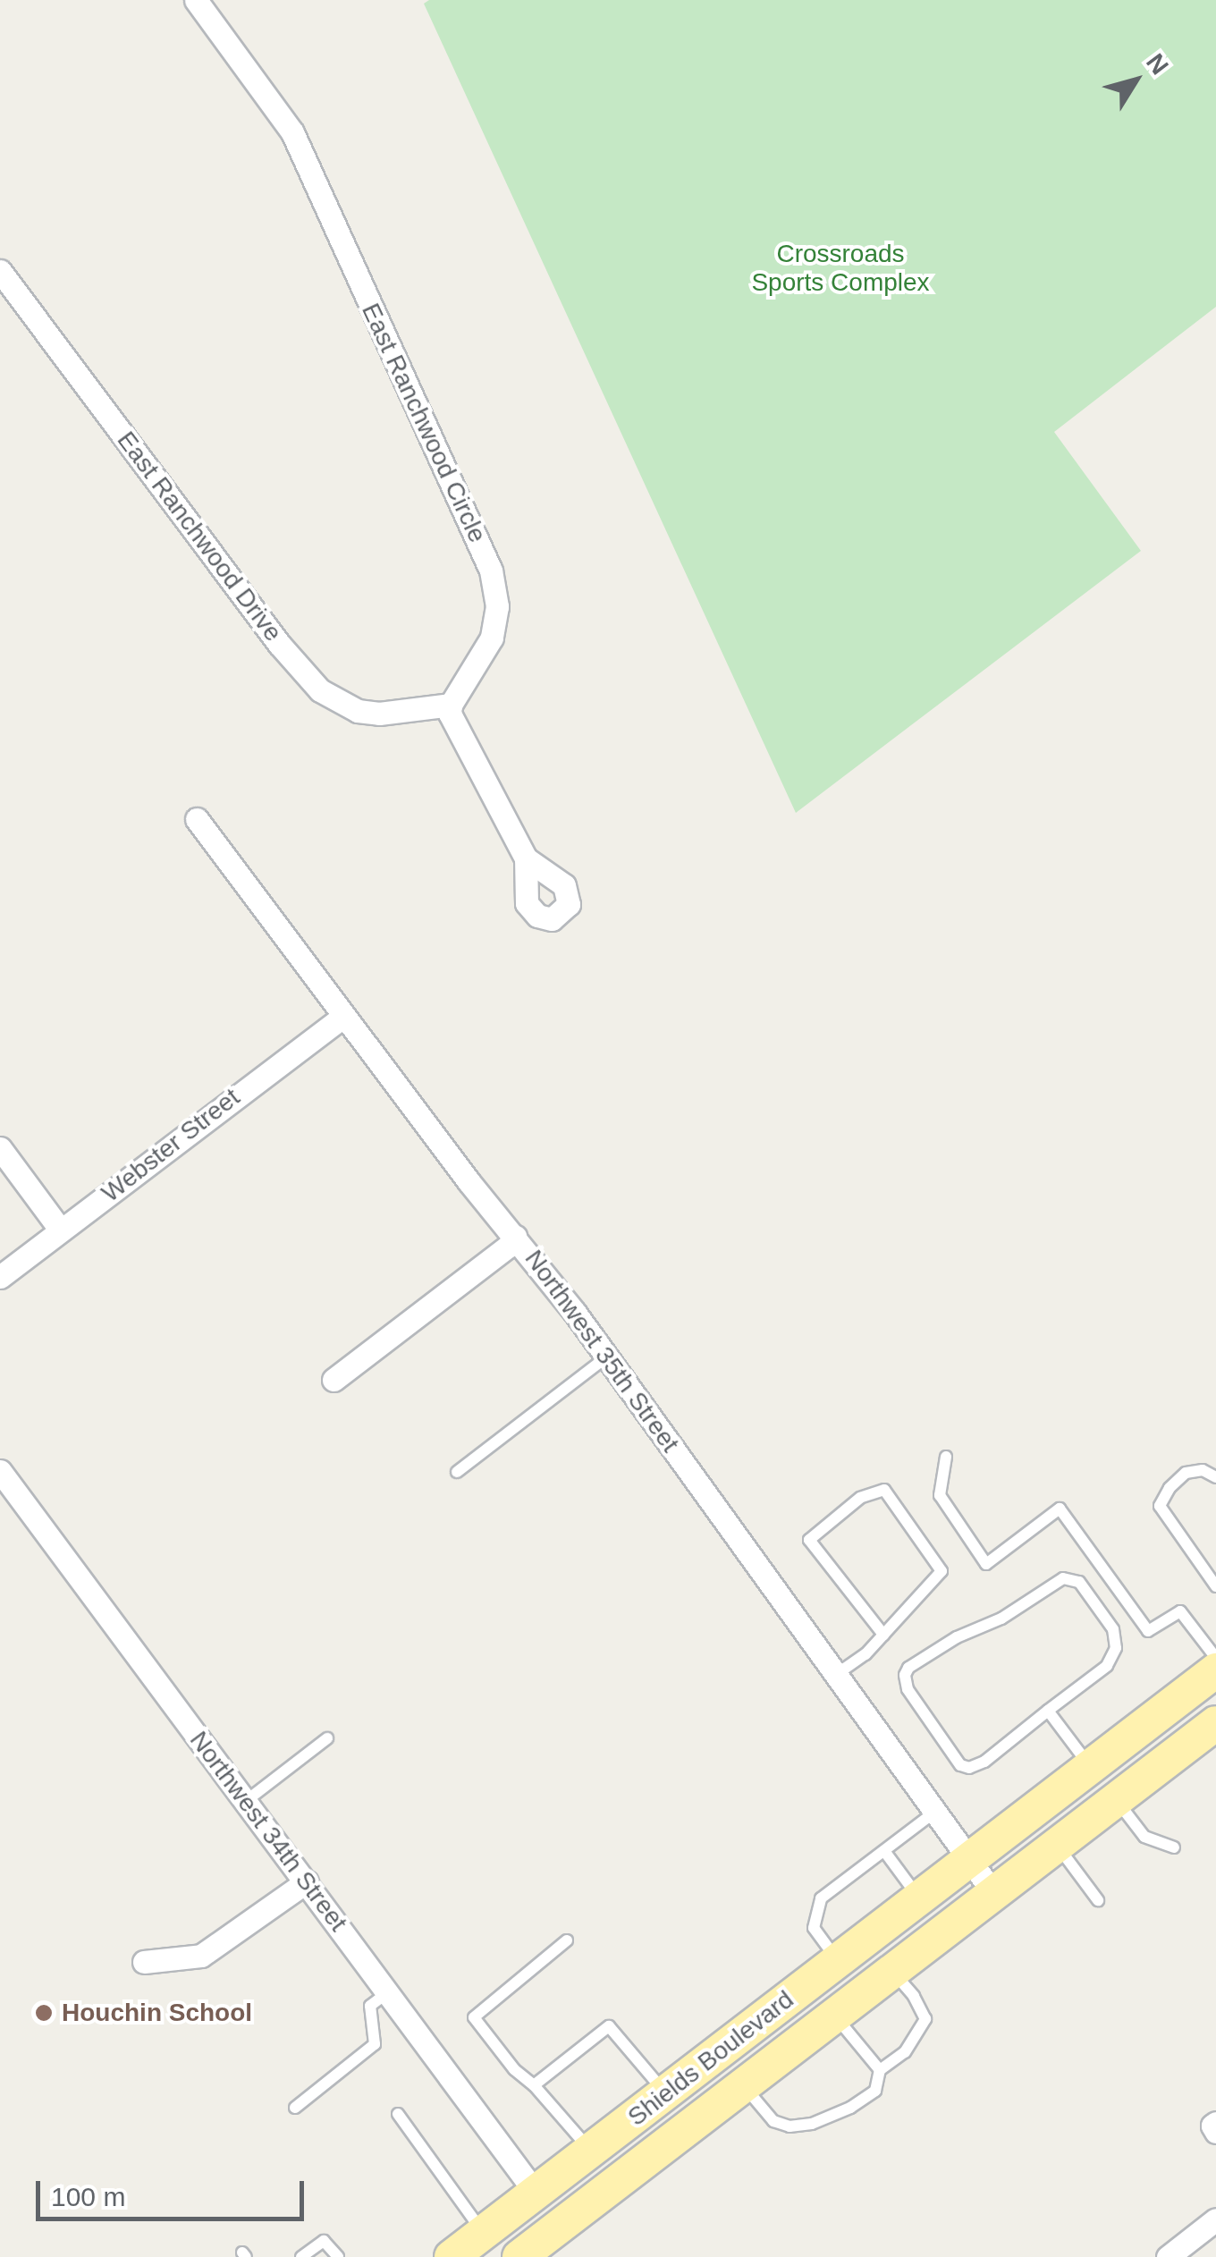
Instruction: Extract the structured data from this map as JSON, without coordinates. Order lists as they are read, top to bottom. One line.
{"streets":{"main road":["Shields Boulevard"],"street":["East Ranchwood Circle","East Ranchwood Drive","Webster Street","Northwest 35th Street","Northwest 34th Street"]},"crossings":[["East Ranchwood Circle","East Ranchwood Drive"],["Webster Street","Northwest 35th Street"],["Northwest 35th Street","Shields Boulevard"],["Northwest 34th Street","Shields Boulevard"]],"parks":["Crossroads Sports Complex"],"places":["Houchin School"],"scale_bar":"100 m","north":"top right"}
